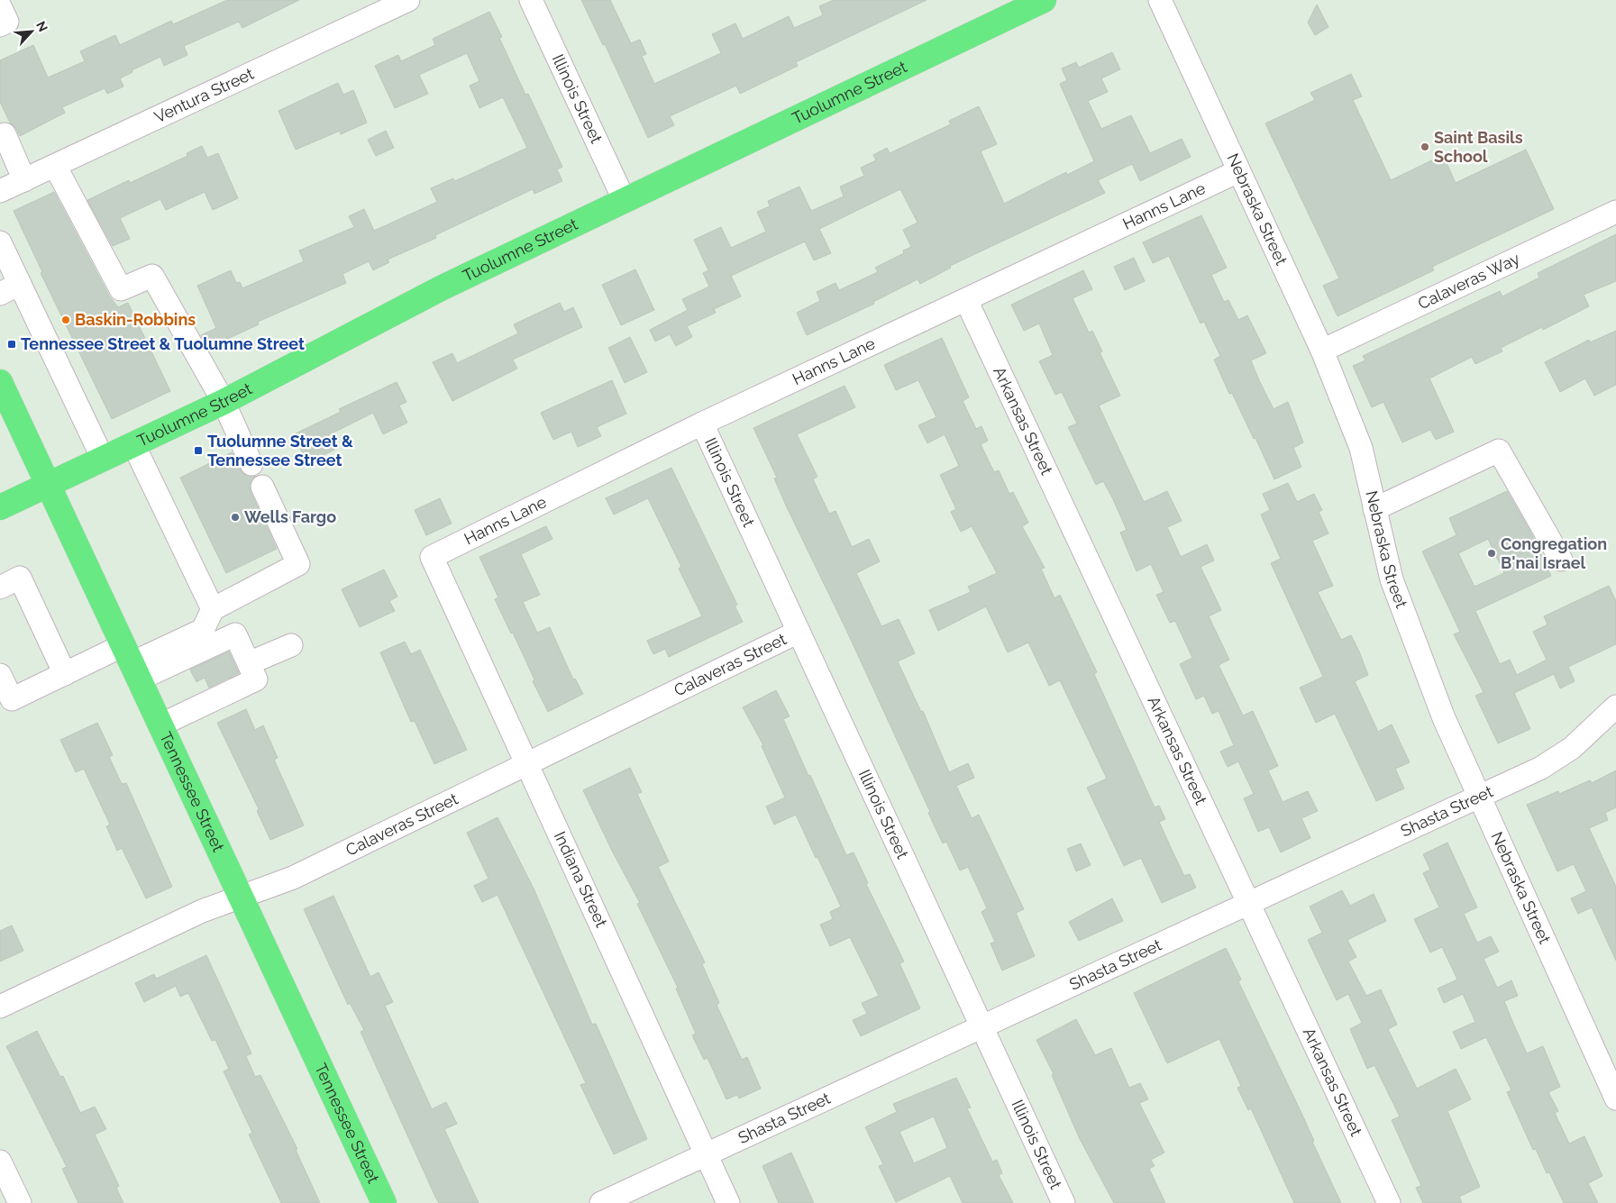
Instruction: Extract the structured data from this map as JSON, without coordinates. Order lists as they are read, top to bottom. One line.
{"streets":{"main road":["Tuolumne Street","Tennessee Street"],"street":["Ventura Street","Illinois Street","Hanns Lane","Nebraska Street","Calaveras Way","Arkansas Street","Calaveras Street","Shasta Street","Indiana Street"]},"crossings":[["Tuolumne Street","Illinois Street"],["Tuolumne Street","Tennessee Street"],["Illinois Street","Hanns Lane"],["Illinois Street","Calaveras Street"],["Illinois Street","Shasta Street"],["Hanns Lane","Nebraska Street"],["Hanns Lane","Arkansas Street"],["Hanns Lane","Indiana Street"],["Nebraska Street","Calaveras Way"],["Nebraska Street","Shasta Street"],["Arkansas Street","Shasta Street"],["Calaveras Street","Tennessee Street"],["Calaveras Street","Indiana Street"],["Shasta Street","Indiana Street"]],"places":{"other":["Saint Basils School","Baskin-Robbins","Wells Fargo","Congregation B'nai Israel"],"transit":["Tennessee Street & Tuolumne Street","Tuolumne Street & Tennessee Street"]},"north":"top right"}
